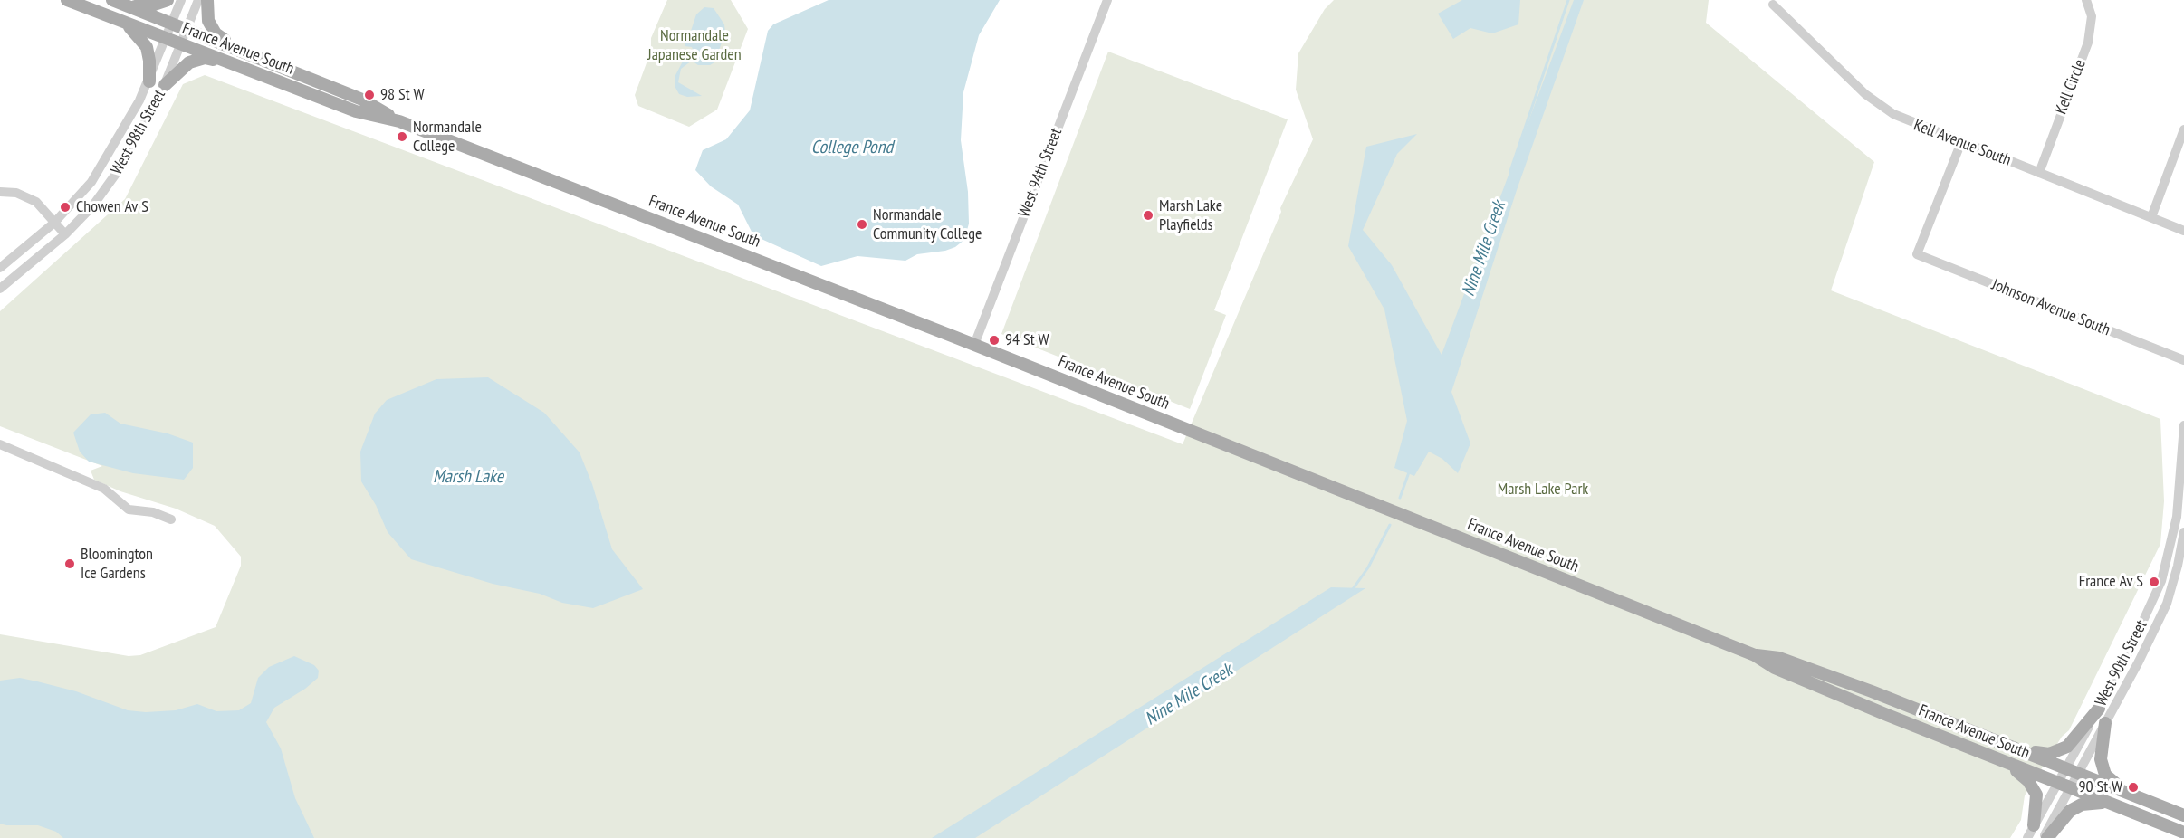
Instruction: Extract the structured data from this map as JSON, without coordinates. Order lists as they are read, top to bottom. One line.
{"streets":{"main road":["France Avenue South"],"street":["Kell Circle","West 98th Street","Kell Avenue South","West 94th Street","Johnson Avenue South","West 90th Street"]},"crossings":[["France Avenue South","West 98th Street"],["France Avenue South","West 94th Street"],["France Avenue South","West 90th Street"],["Kell Circle","Kell Avenue South"],["Kell Avenue South","Johnson Avenue South"]],"water":["College Pond","Nine Mile Creek","Marsh Lake"],"parks":["Normandale Japanese Garden","Marsh Lake Park"],"places":["98 St W","Normandale College","Chowen Av S","Marsh Lake Playfields","Normandale Community College","94 St W","Bloomington Ice Gardens","France Av S","90 St W"]}
